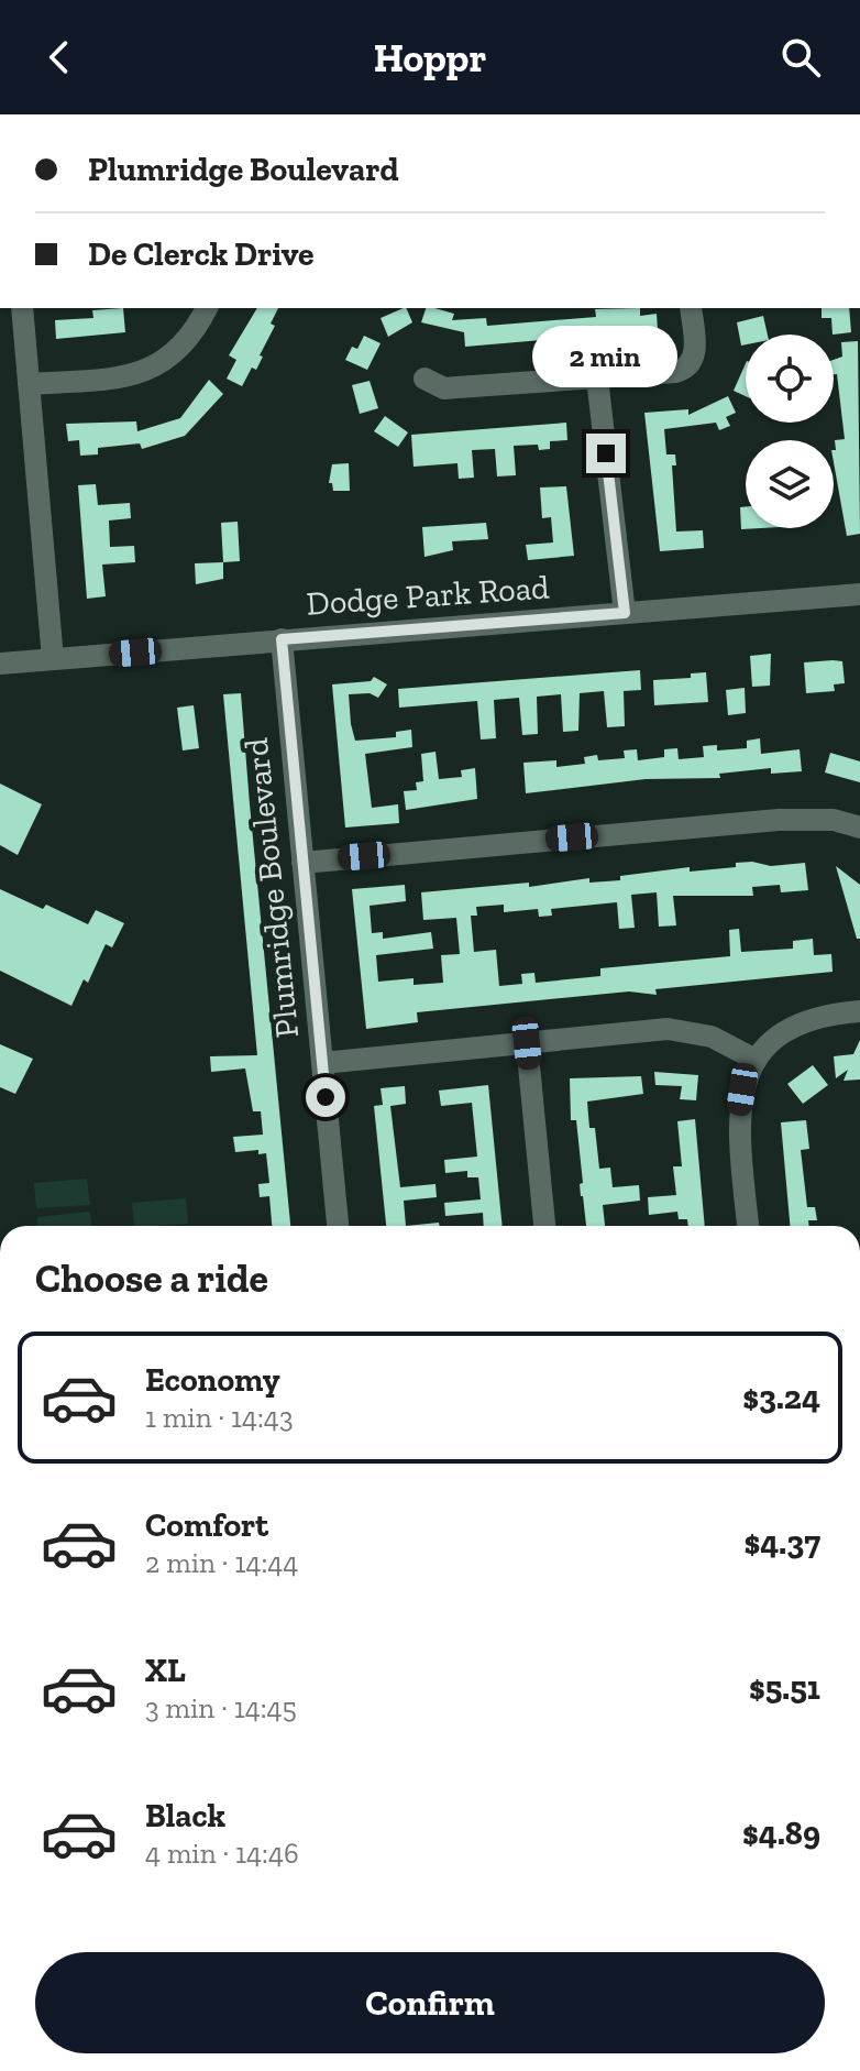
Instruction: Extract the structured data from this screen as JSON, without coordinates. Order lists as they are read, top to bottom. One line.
{"streets":{"street":["Dodge Park Road","Plumridge Boulevard"]},"crossings":[["Dodge Park Road","Plumridge Boulevard"]],"page":{"header":"Hoppr","banner":["Plumridge Boulevard","De Clerck Drive"],"bubble":"2 min","heading":"Choose a ride","list":[{"name":"Economy","note":"1 min · 14:43","value":"$3.24"},{"name":"Comfort","note":"2 min · 14:44","value":"$4.37"},{"name":"XL","note":"3 min · 14:45","value":"$5.51"},{"name":"Black","note":"4 min · 14:46","value":"$4.89"}],"buttons":"Confirm"}}
